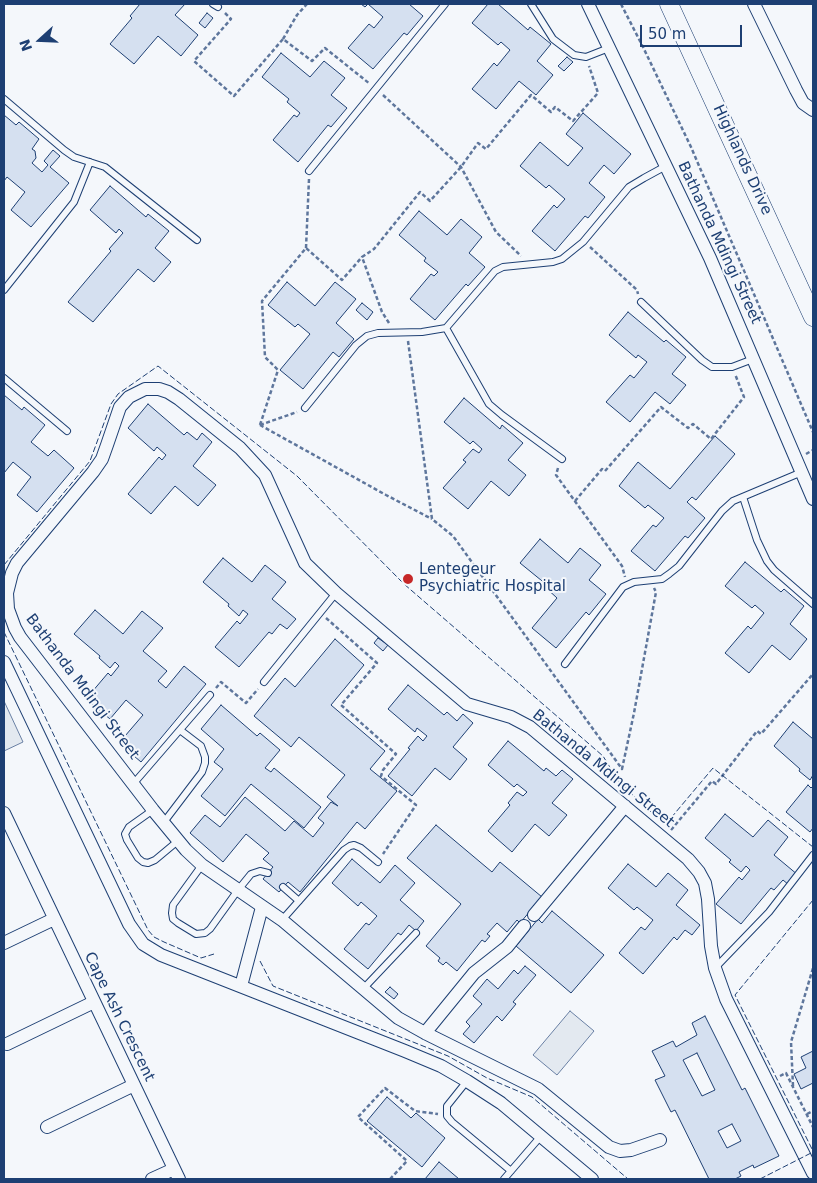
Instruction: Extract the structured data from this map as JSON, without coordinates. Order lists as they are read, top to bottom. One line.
{"streets":{"main road":["Highlands Drive"],"street":["Bathanda Mdingi Street","Cape Ash Crescent"]},"places":["Lentegeur Psychiatric Hospital"],"scale_bar":"50 m","north":"left"}
